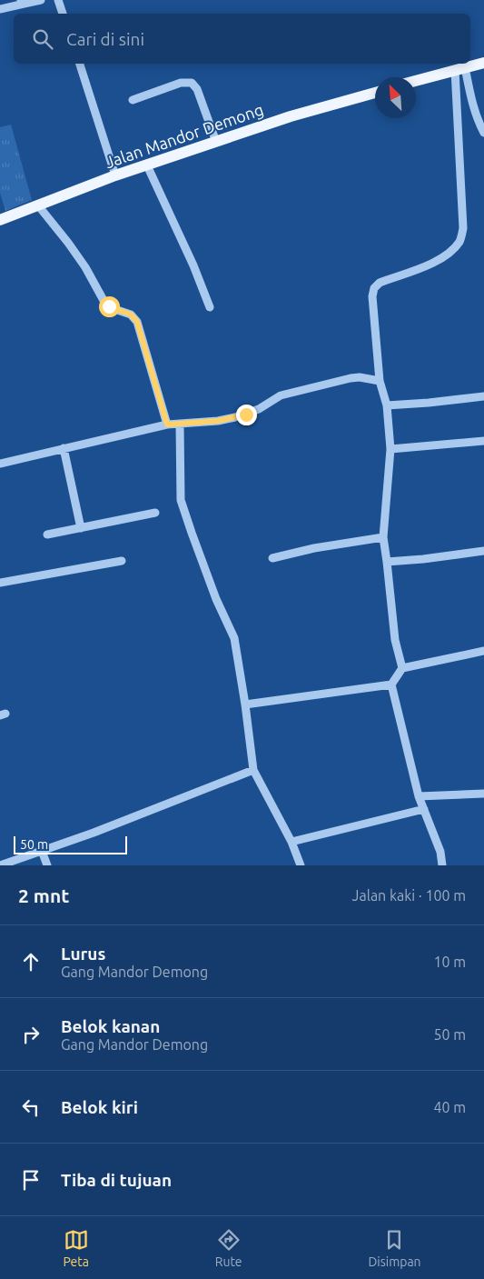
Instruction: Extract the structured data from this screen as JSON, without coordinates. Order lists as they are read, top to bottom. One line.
{"streets":{"main road":["Jalan Mandor Demong"]},"scale_bar":"50 m","north":"top left","page":{"search":"Cari di sini","scale":"50 m","heading":["2 mnt","Jalan kaki · 100 m"],"list":[["Lurus","Gang Mandor Demong","10 m"],["Belok kanan","Gang Mandor Demong","50 m"],["Belok kiri","40 m"],"Tiba di tujuan"],"nav":["Peta","Rute","Disimpan"]}}
